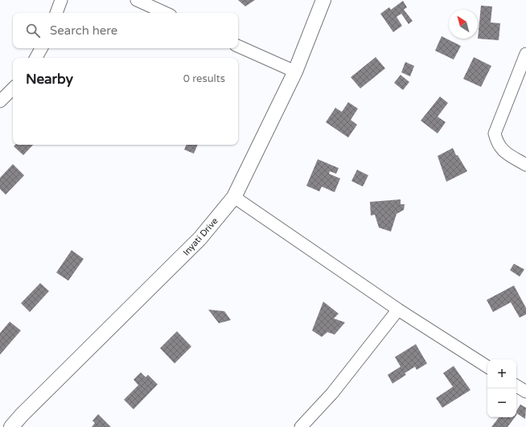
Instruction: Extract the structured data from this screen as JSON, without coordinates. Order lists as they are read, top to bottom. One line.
{"streets":{"street":["Inyati Drive"]},"north":"top left","page":{"search":"Search here","heading":["Nearby","0 results"],"map_buttons":["+","−"]}}
